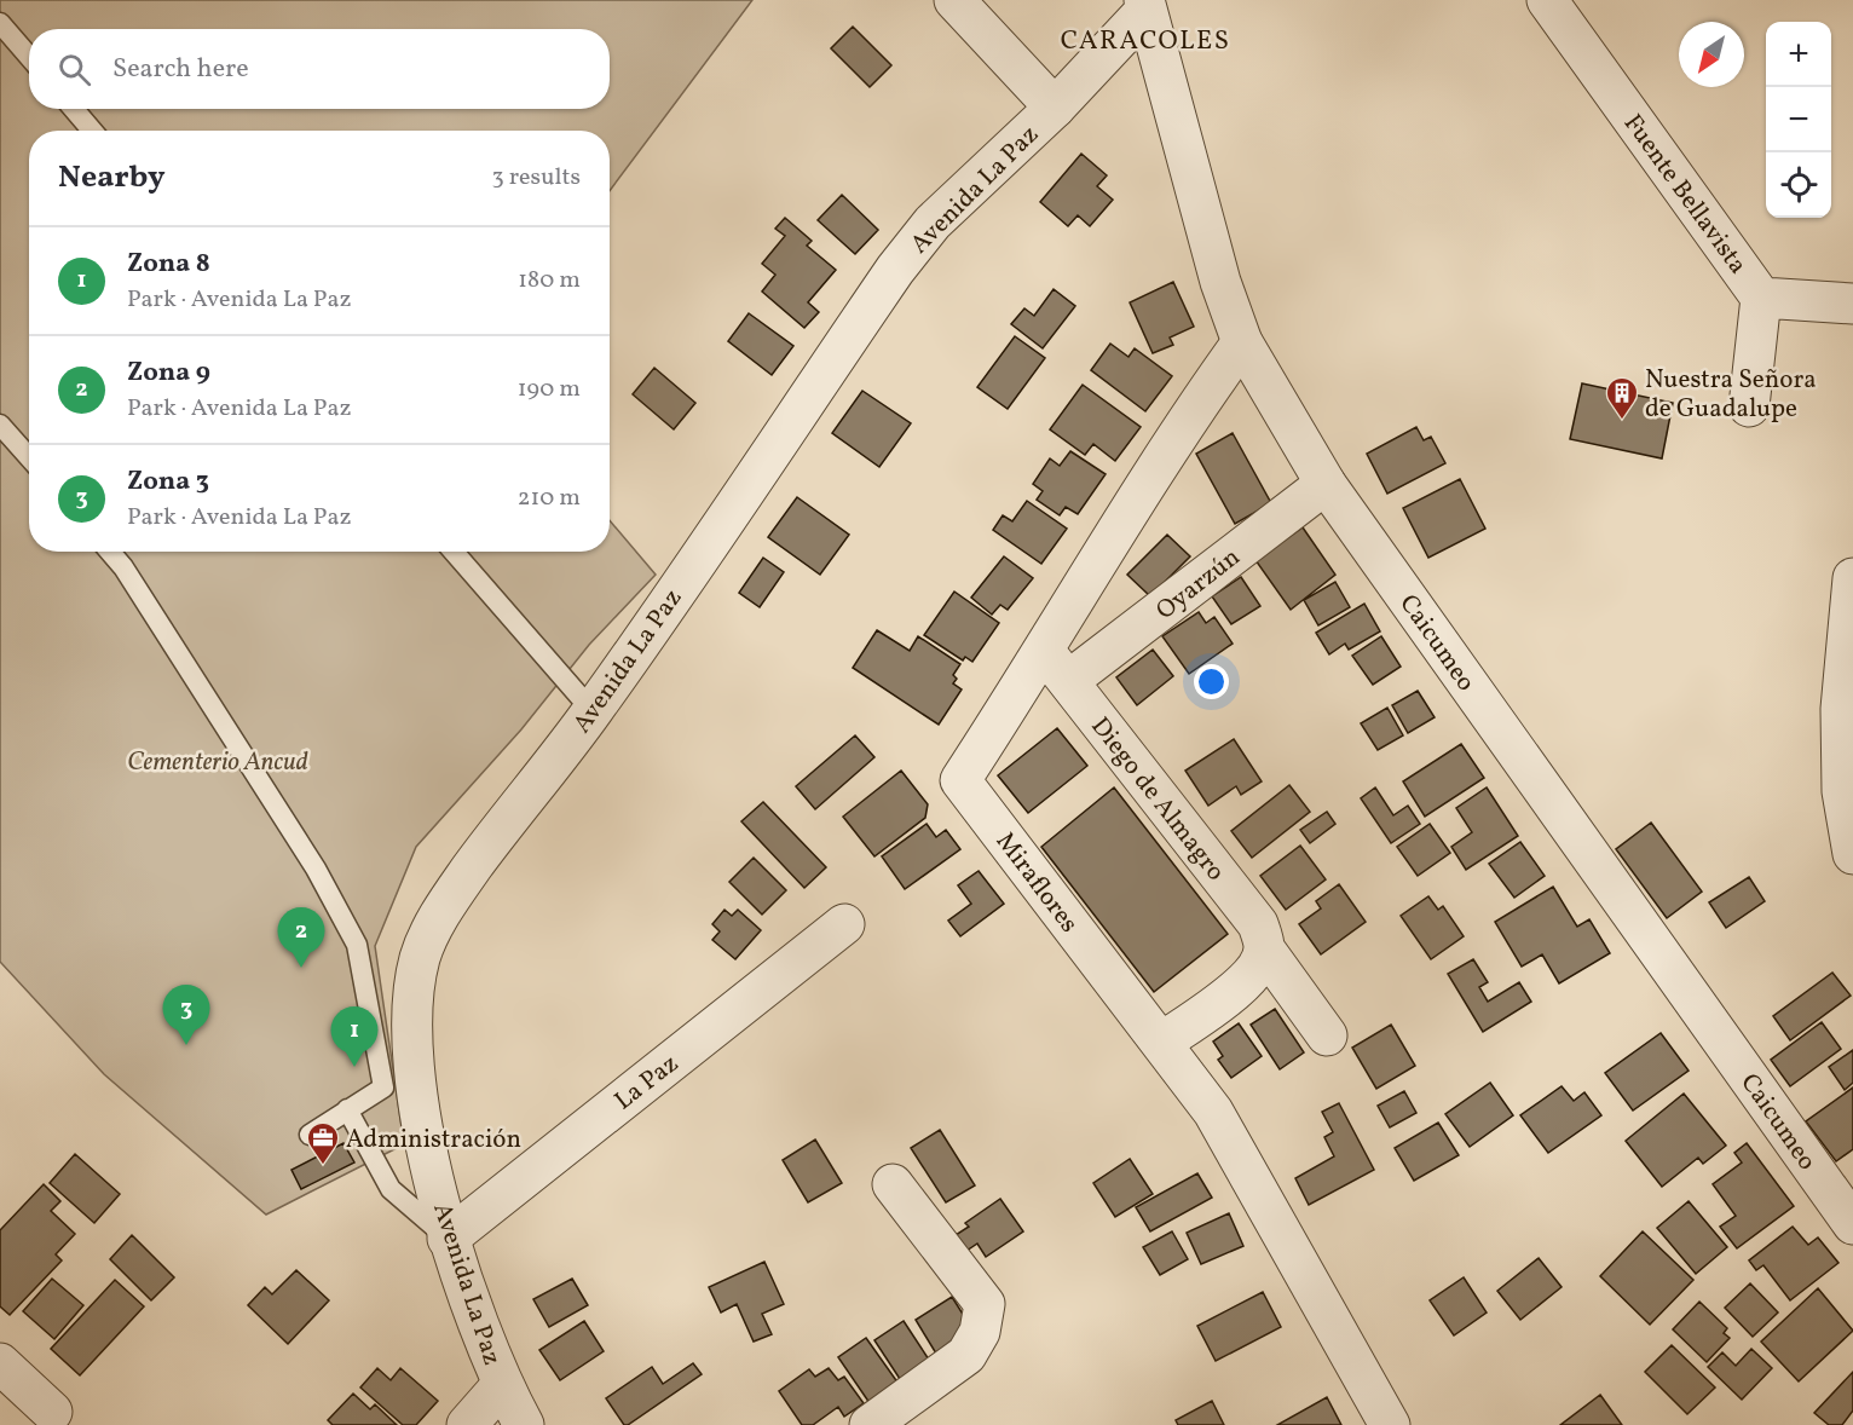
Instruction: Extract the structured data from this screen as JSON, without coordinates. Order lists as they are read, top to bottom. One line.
{"streets":{"street":["Avenida La Paz","Fuente Bellavista","Oyarzún","Caicumeo","Diego de Almagro","Miraflores","La Paz"]},"crossings":[["Avenida La Paz","Caicumeo"],["Avenida La Paz","La Paz"],["Oyarzún","Caicumeo"],["Oyarzún","Diego de Almagro"],["Oyarzún","Miraflores"],["Caicumeo","Miraflores"],["Diego de Almagro","Miraflores"]],"districts":["CARACOLES"],"parks":["Cementerio Ancud"],"places":{"building":["Nuestra Señora de Guadalupe"],"office":["Administración"]},"north":"bottom left","page":{"map_buttons":["+","−"],"search":"Search here","heading":["Nearby","3 results"],"list":[{"mark":"1","name":"Zona 8","note":"Park · Avenida La Paz","value":"180 m"},{"mark":"2","name":"Zona 9","note":"Park · Avenida La Paz","value":"190 m"},{"mark":"3","name":"Zona 3","note":"Park · Avenida La Paz","value":"210 m"}],"pins":["2","3","1"]}}
